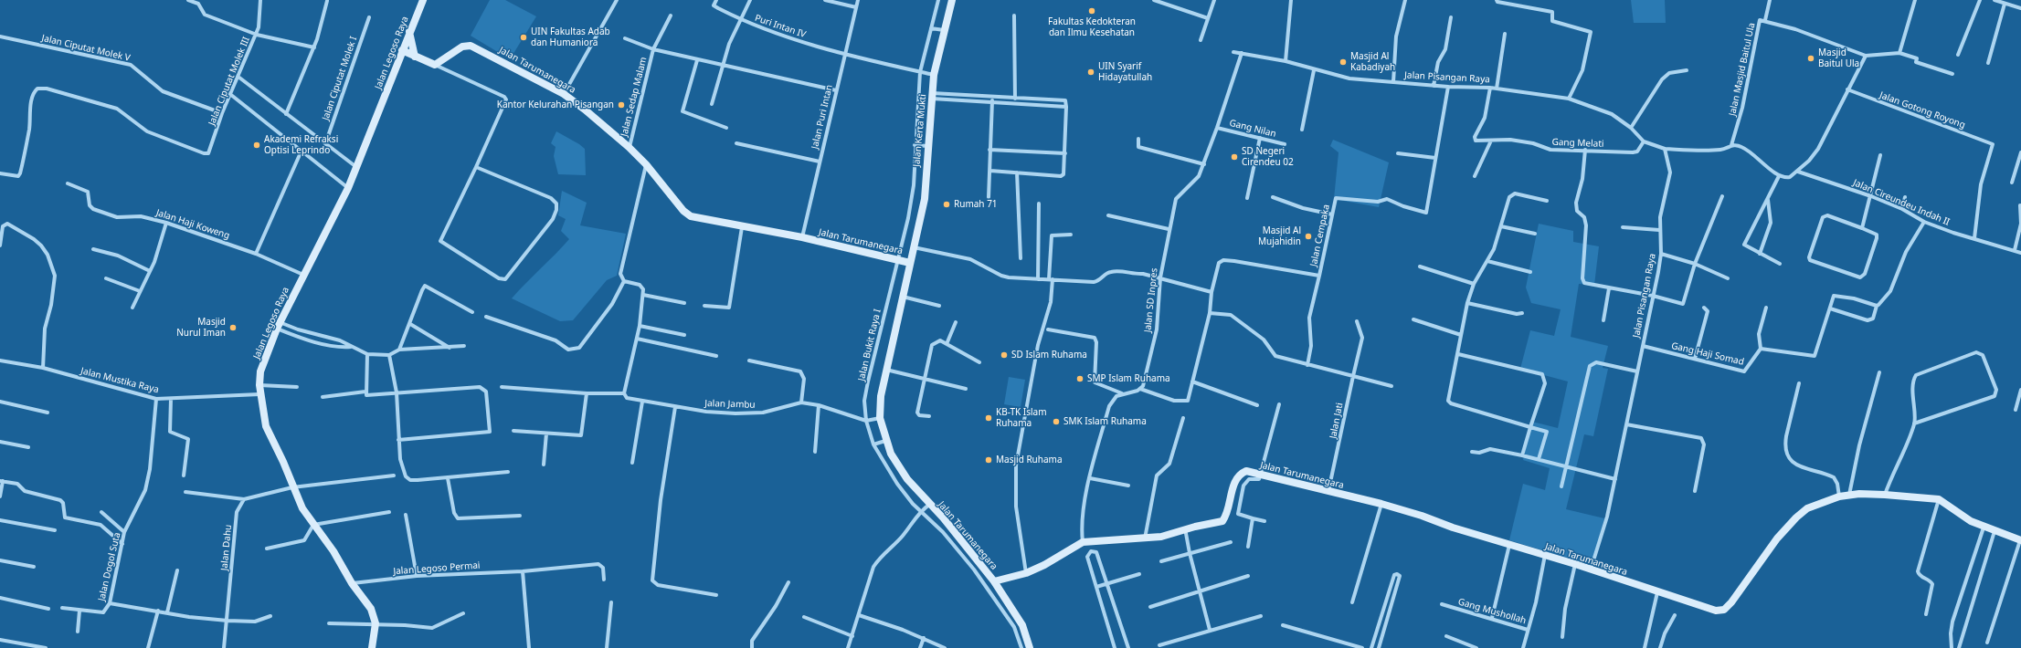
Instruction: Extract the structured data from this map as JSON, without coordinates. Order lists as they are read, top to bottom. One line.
{"streets":{"street":["Puri Intan IV","Jalan Ciputat Molek V","Jalan Legoso Raya","Jalan Masjid Baitul Ula","Jalan Tarumanegara","Jalan Pisangan Raya","Jalan Ciputat Molek I","Jalan Ciputat Molek III","Jalan Sedap Malam","Jalan Gotong Royong","Jalan Puri Intan","Gang Nilan","Jalan Kerta Mukti","Gang Melati","Jalan Cireundeu Indah II","Jalan Haji Koweng","Jalan Cempaka","Jalan SD Inpres","Jalan Bukit Raya I","Gang Haji Somad","Jalan Mustika Raya","Jalan Jambu","Jalan Jati","Jalan Dahu","Jalan Dogol Suta","Jalan Legoso Permai","Gang Mushollah"]},"crossings":[["Puri Intan IV","Jalan Puri Intan"],["Puri Intan IV","Jalan Kerta Mukti"],["Puri Intan IV","Jalan Bukit Raya I"],["Jalan Ciputat Molek V","Jalan Ciputat Molek III"],["Jalan Legoso Raya","Jalan Haji Koweng"],["Jalan Legoso Raya","Jalan Mustika Raya"],["Jalan Legoso Raya","Jalan Legoso Permai"],["Jalan Tarumanegara","Jalan Pisangan Raya"],["Jalan Tarumanegara","Jalan Sedap Malam"],["Jalan Tarumanegara","Jalan Puri Intan"],["Jalan Tarumanegara","Jalan Kerta Mukti"],["Jalan Tarumanegara","Jalan Bukit Raya I"],["Jalan Tarumanegara","Jalan Jati"],["Jalan Tarumanegara","Gang Mushollah"],["Jalan Pisangan Raya","Gang Melati"],["Jalan Pisangan Raya","Jalan Cempaka"],["Jalan Pisangan Raya","Gang Haji Somad"],["Jalan Gotong Royong","Jalan Cireundeu Indah II"],["Gang Nilan","Jalan SD Inpres"],["Jalan Kerta Mukti","Jalan Bukit Raya I"],["Jalan Cempaka","Jalan SD Inpres"],["Jalan Bukit Raya I","Jalan Jambu"],["Jalan Mustika Raya","Jalan Dogol Suta"]],"places":["Fakultas Kedokteran dan Ilmu Kesehatan","UIN Fakultas Adab dan Humaniora","Masjid Baitul Ula","Masjid Al Kabadiyah","UIN Syarif Hidayatullah","Kantor Kelurahan Pisangan","Akademi Refraksi Optisi Leprindo","SD Negeri Cirendeu 02","Rumah 71","Masjid Al Mujahidin","Masjid Nurul Iman","SD Islam Ruhama","SMP Islam Ruhama","KB-TK Islam Ruhama","SMK Islam Ruhama","Masjid Ruhama"]}
